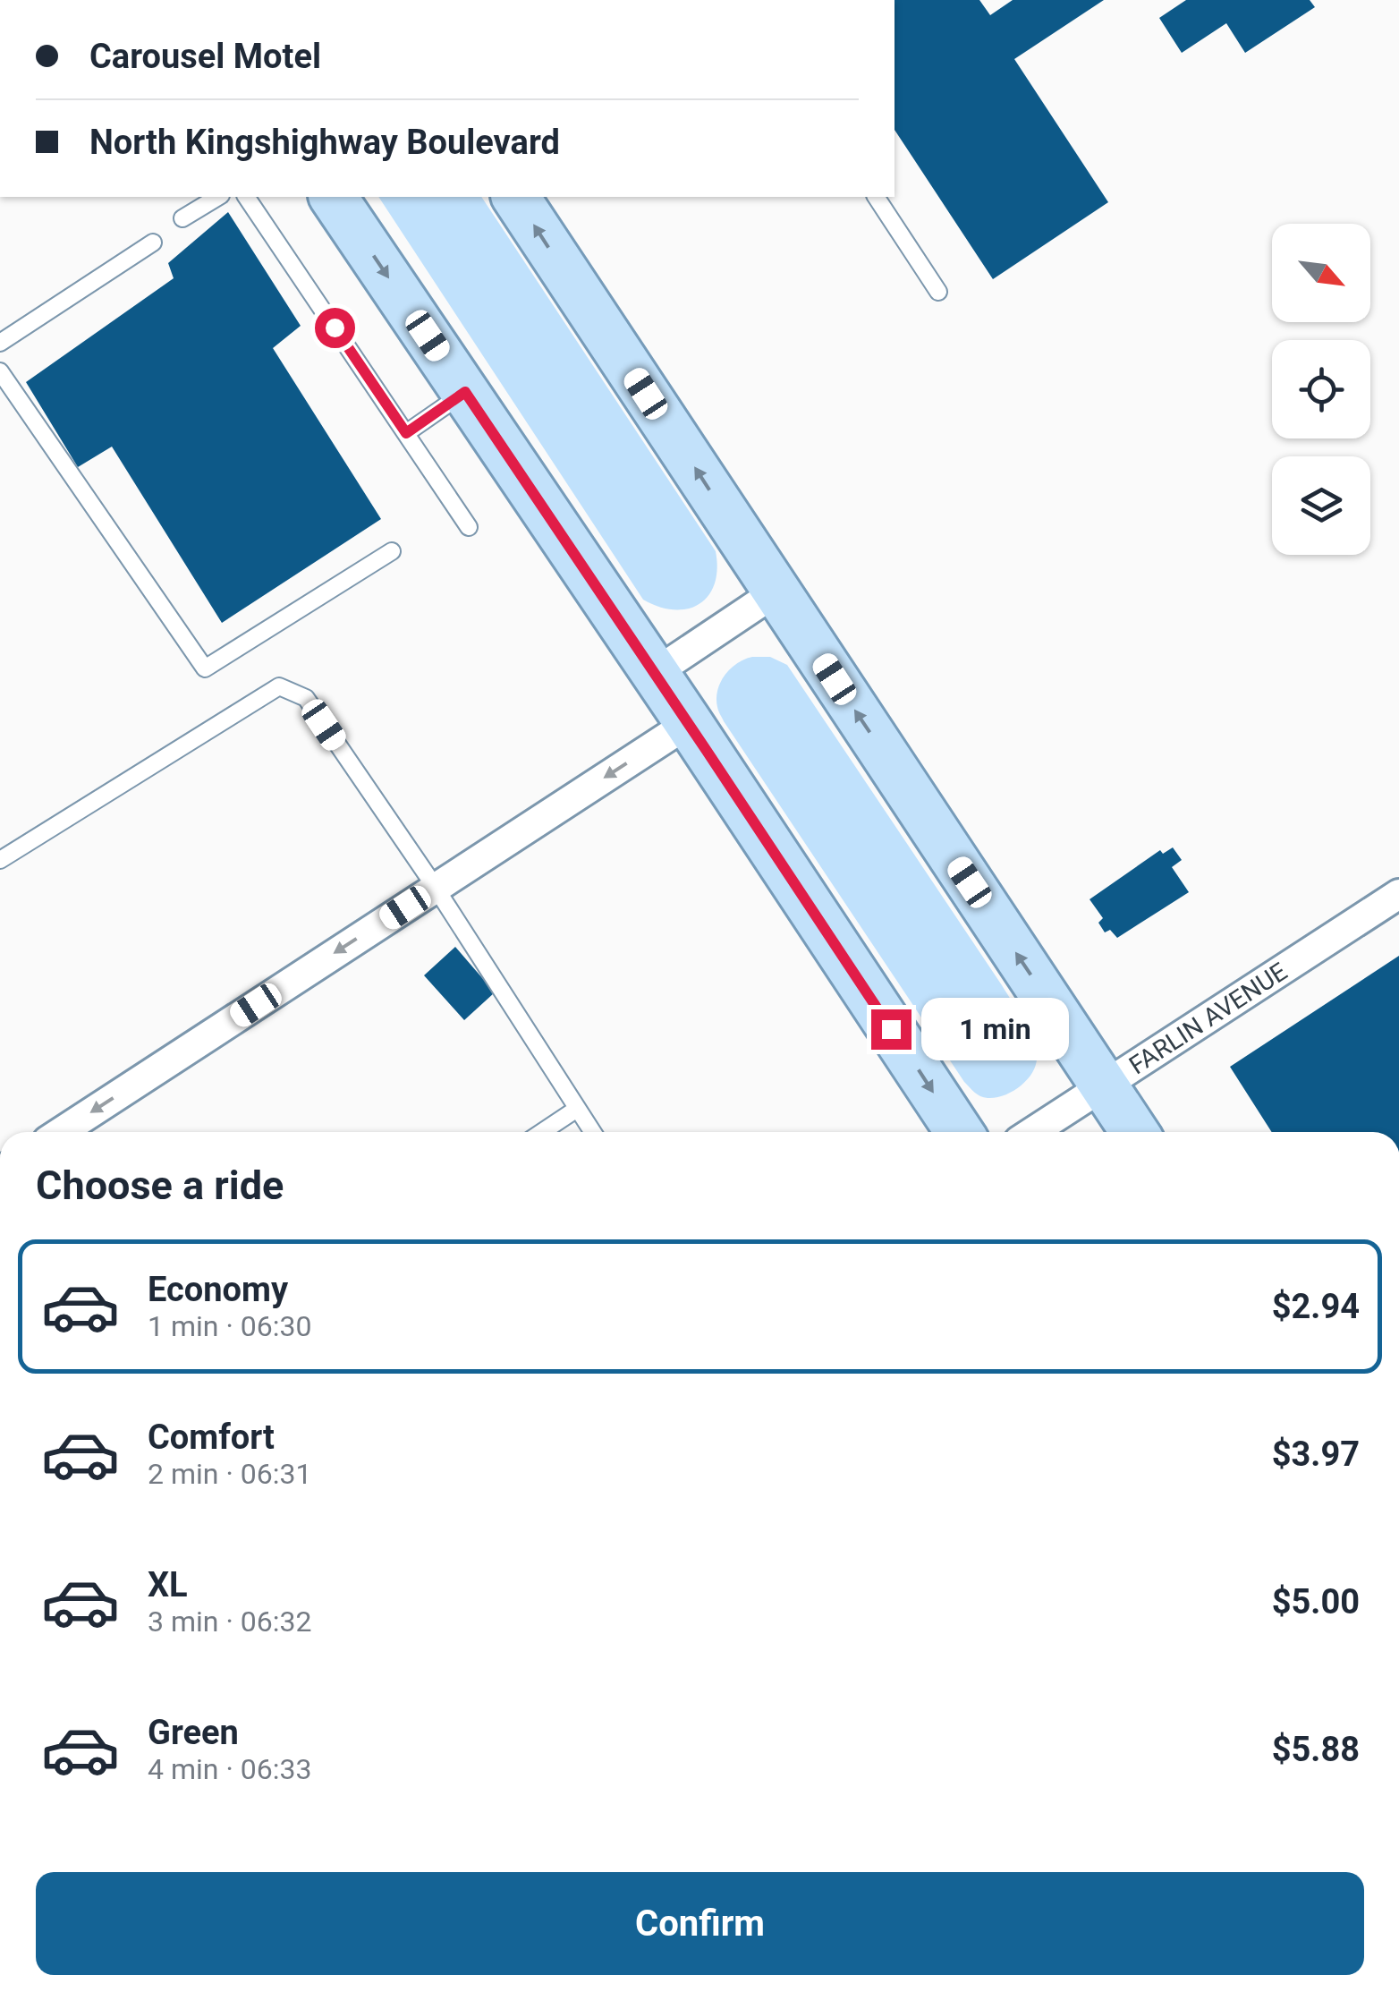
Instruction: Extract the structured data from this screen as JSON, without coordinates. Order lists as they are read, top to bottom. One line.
{"streets":{"street":["FARLIN AVENUE"]},"north":"bottom right","page":{"banner":["Carousel Motel","North Kingshighway Boulevard"],"bubble":"1 min","heading":"Choose a ride","list":[{"name":"Economy","note":"1 min · 06:30","value":"$2.94"},{"name":"Comfort","note":"2 min · 06:31","value":"$3.97"},{"name":"XL","note":"3 min · 06:32","value":"$5.00"},{"name":"Green","note":"4 min · 06:33","value":"$5.88"}],"buttons":"Confirm"}}
